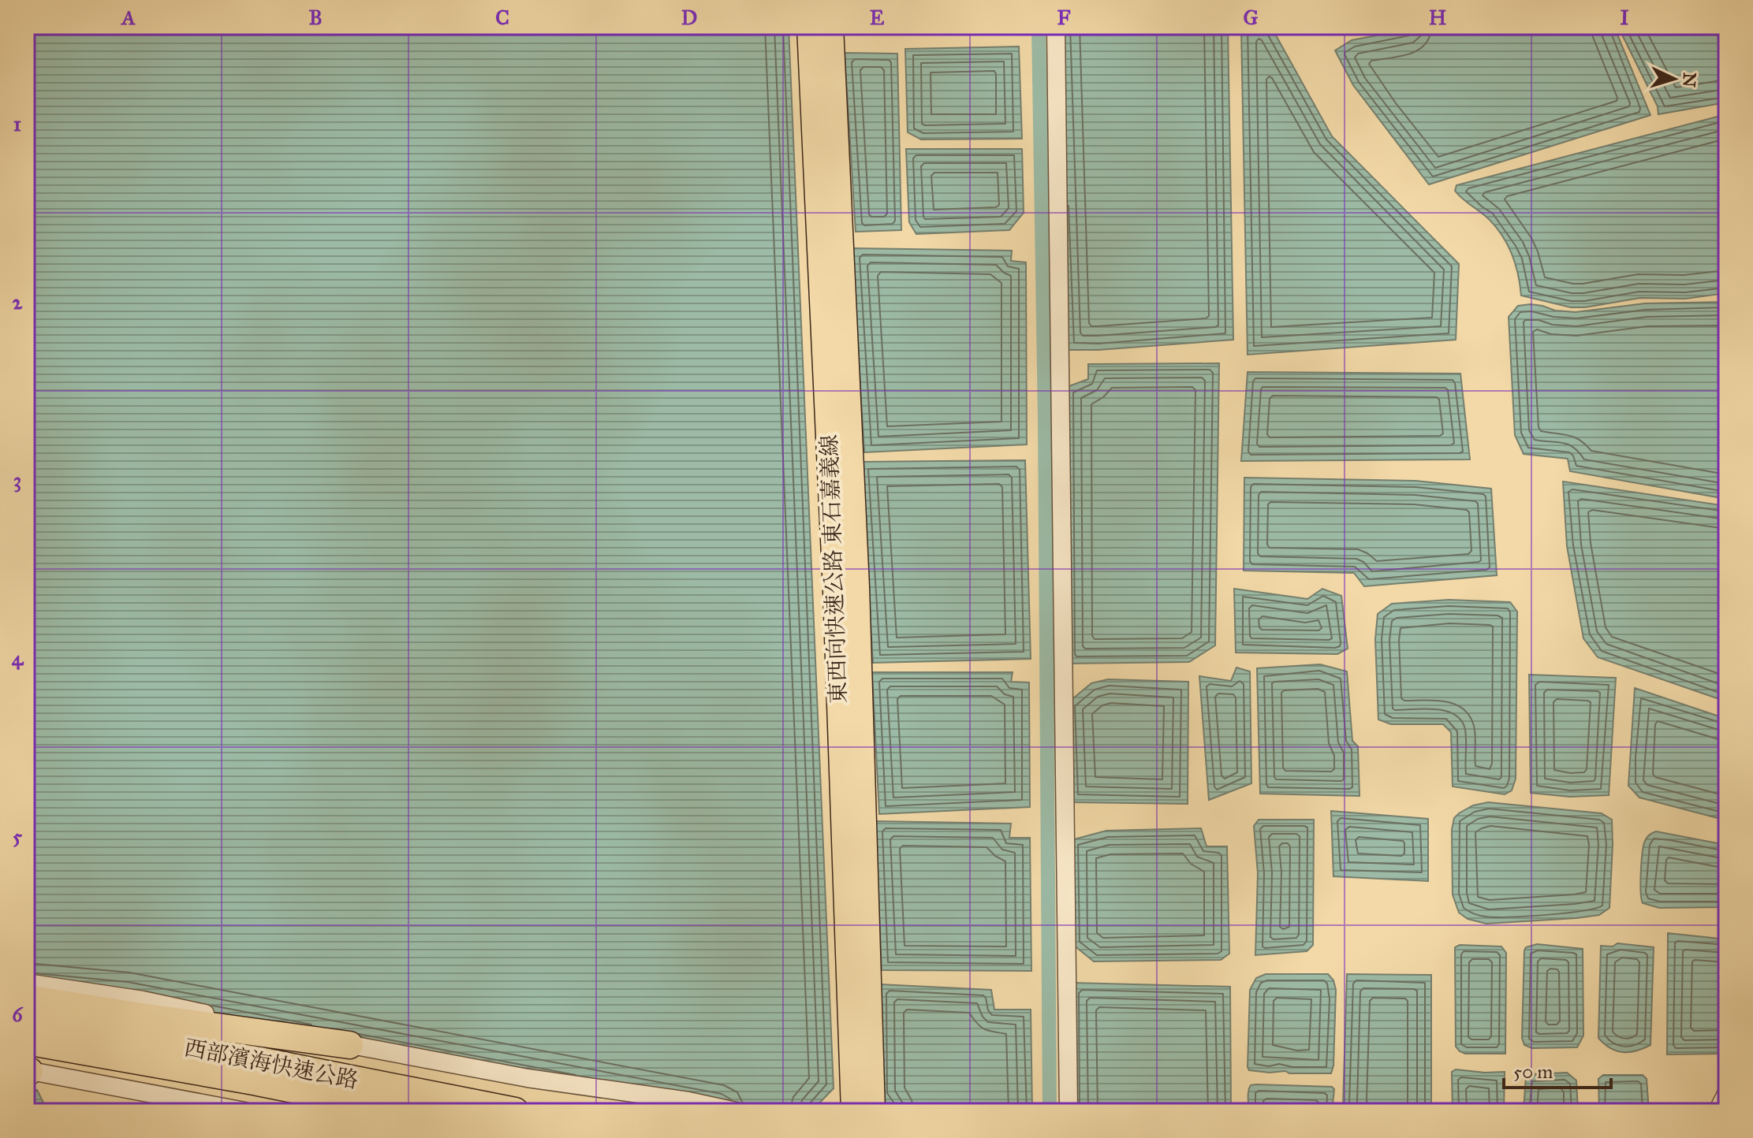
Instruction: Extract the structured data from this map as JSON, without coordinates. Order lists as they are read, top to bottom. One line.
{"streets":{"highway":["西部濱海快速公路"],"main road":["東西向快速公路 東石嘉義線"]},"scale_bar":"50 m","north":"right","grid":{"columns":["A","B","C","D","E","F","G","H","I"],"rows":["1","2","3","4","5","6"]}}
